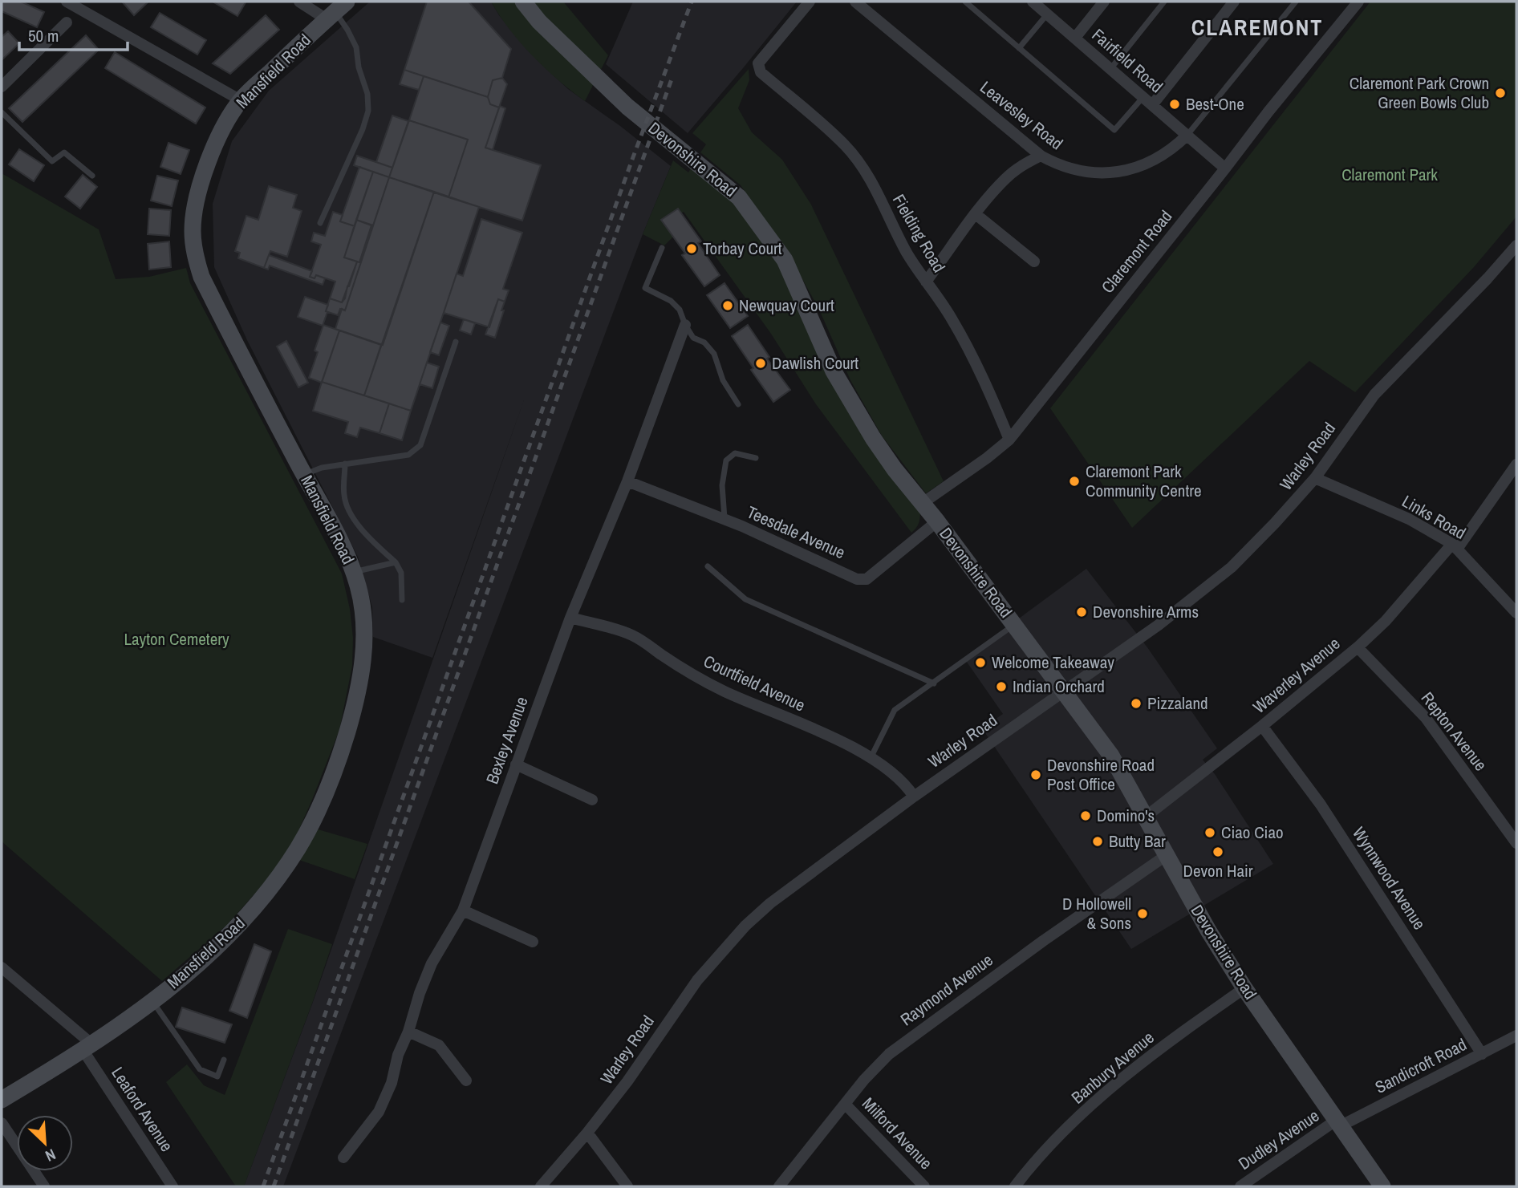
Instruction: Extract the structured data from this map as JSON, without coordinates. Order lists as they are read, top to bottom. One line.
{"streets":{"main road":["Mansfield Road","Devonshire Road"],"street":["Fairfield Road","Leavesley Road","Fielding Road","Claremont Road","Warley Road","Links Road","Teesdale Avenue","Waverley Avenue","Courtfield Avenue","Repton Avenue","Bexley Avenue","Wynnwood Avenue","Raymond Avenue","Sandicroft Road","Banbury Avenue","Leaford Avenue","Milford Avenue","Dudley Avenue"]},"crossings":[["Fairfield Road","Leavesley Road"],["Fairfield Road","Claremont Road"],["Mansfield Road","Leaford Avenue"],["Devonshire Road","Claremont Road"],["Devonshire Road","Warley Road"],["Devonshire Road","Teesdale Avenue"],["Devonshire Road","Waverley Avenue"],["Devonshire Road","Raymond Avenue"],["Devonshire Road","Sandicroft Road"],["Devonshire Road","Banbury Avenue"],["Devonshire Road","Dudley Avenue"],["Fielding Road","Claremont Road"],["Warley Road","Links Road"],["Warley Road","Courtfield Avenue"],["Links Road","Waverley Avenue"],["Teesdale Avenue","Bexley Avenue"],["Waverley Avenue","Repton Avenue"],["Waverley Avenue","Wynnwood Avenue"],["Courtfield Avenue","Bexley Avenue"],["Wynnwood Avenue","Sandicroft Road"],["Raymond Avenue","Milford Avenue"],["Sandicroft Road","Dudley Avenue"]],"districts":["CLAREMONT"],"parks":["Claremont Park","Layton Cemetery"],"places":["Claremont Park Crown Green Bowls Club","Best-One","Torbay Court","Newquay Court","Dawlish Court","Claremont Park Community Centre","Devonshire Arms","Welcome Takeaway","Indian Orchard","Pizzaland","Devonshire Road Post Office","Domino's","Ciao Ciao","Butty Bar","Devon Hair","D Hollowell & Sons"],"scale_bar":"50 m","north":"bottom right"}
